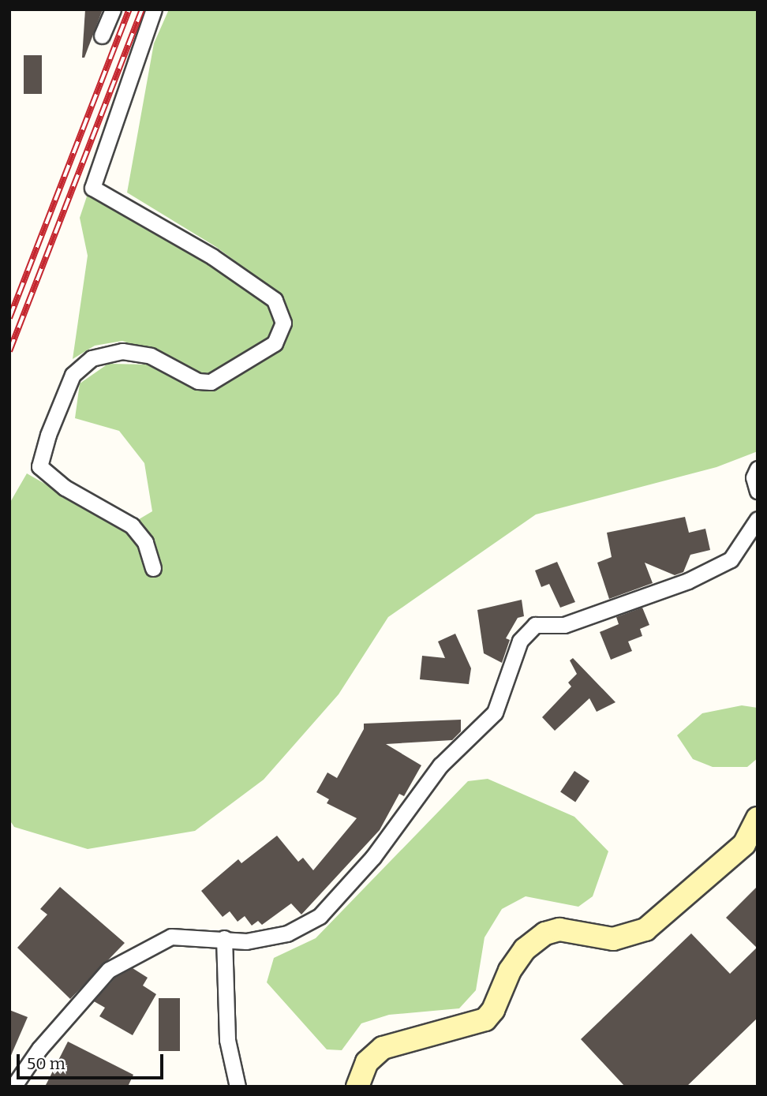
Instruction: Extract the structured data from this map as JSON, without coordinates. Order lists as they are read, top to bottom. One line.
{"scale_bar":"50 m"}
